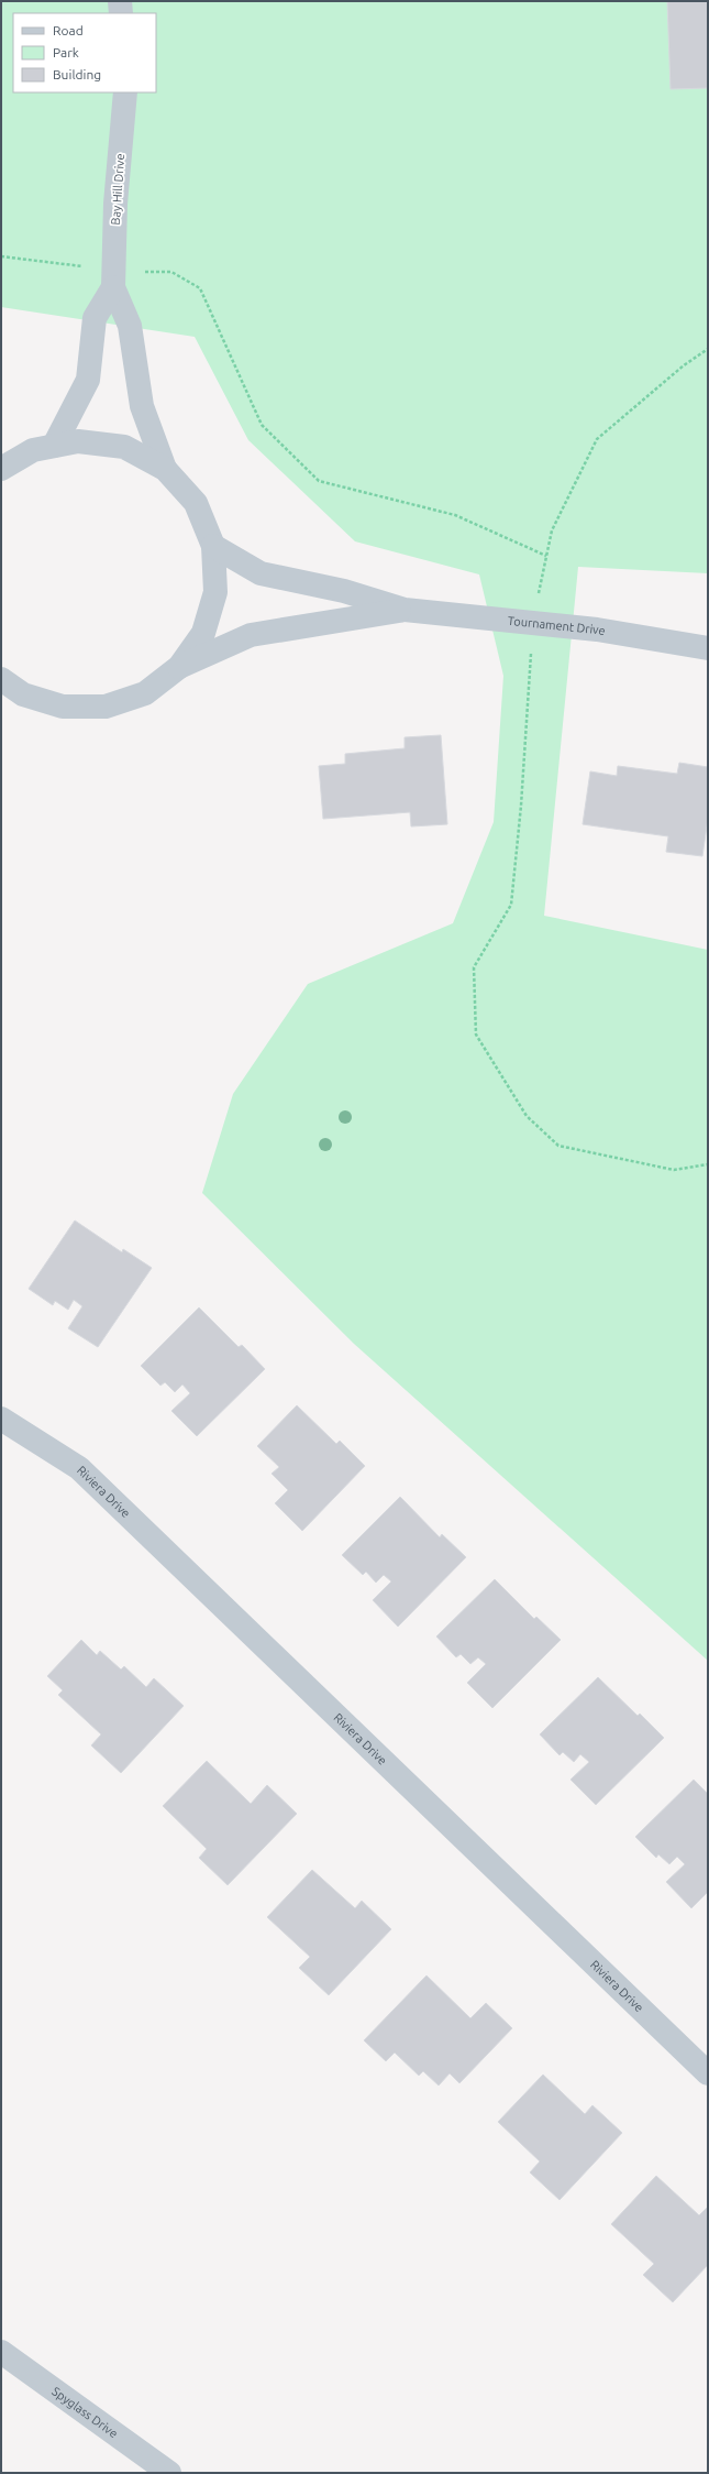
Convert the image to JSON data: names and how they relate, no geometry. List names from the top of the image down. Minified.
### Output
{"streets":{"street":["Bay Hill Drive","Tournament Drive","Riviera Drive","Spyglass Drive"]},"legend":["Road","Park","Building"]}
